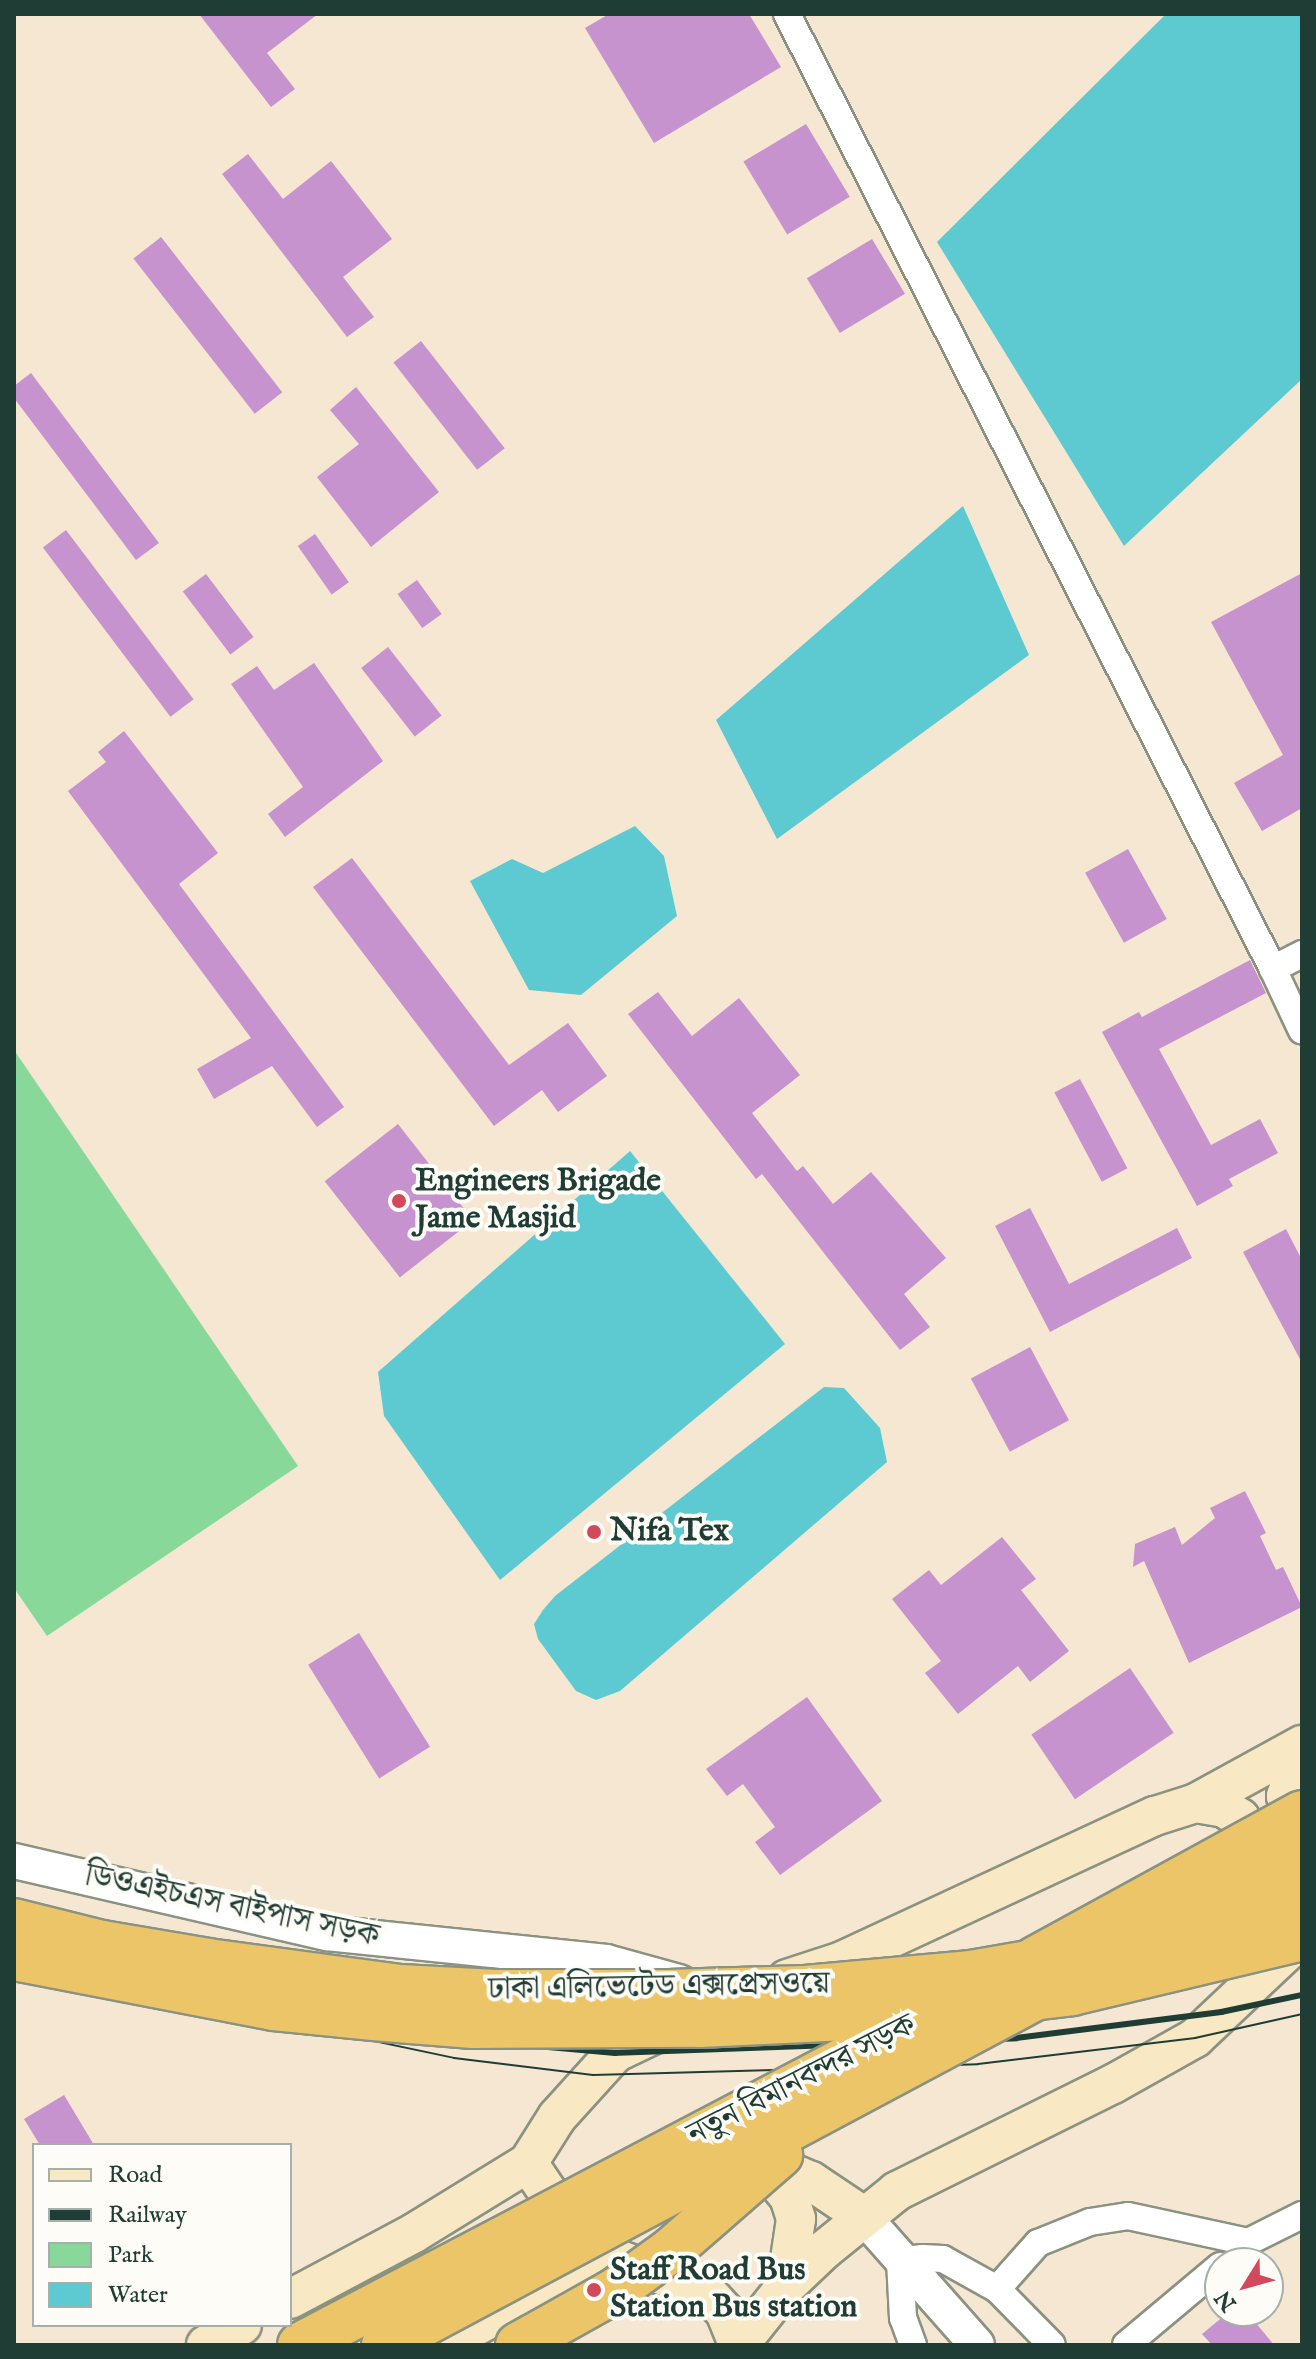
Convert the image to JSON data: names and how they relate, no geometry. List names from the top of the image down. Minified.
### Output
{"streets":{"highway":["ঢাকা এলিভেটেড এক্সপ্রেসওয়ে","নতুন বিমানবন্দর সড়ক"],"street":["ডিওএইচএস বাইপাস সড়ক"]},"places":["Engineers Brigade Jame Masjid","Nifa Tex","Staff Road Bus Station Bus station"],"legend":["Road","Railway","Park","Water"],"north":"bottom left"}
